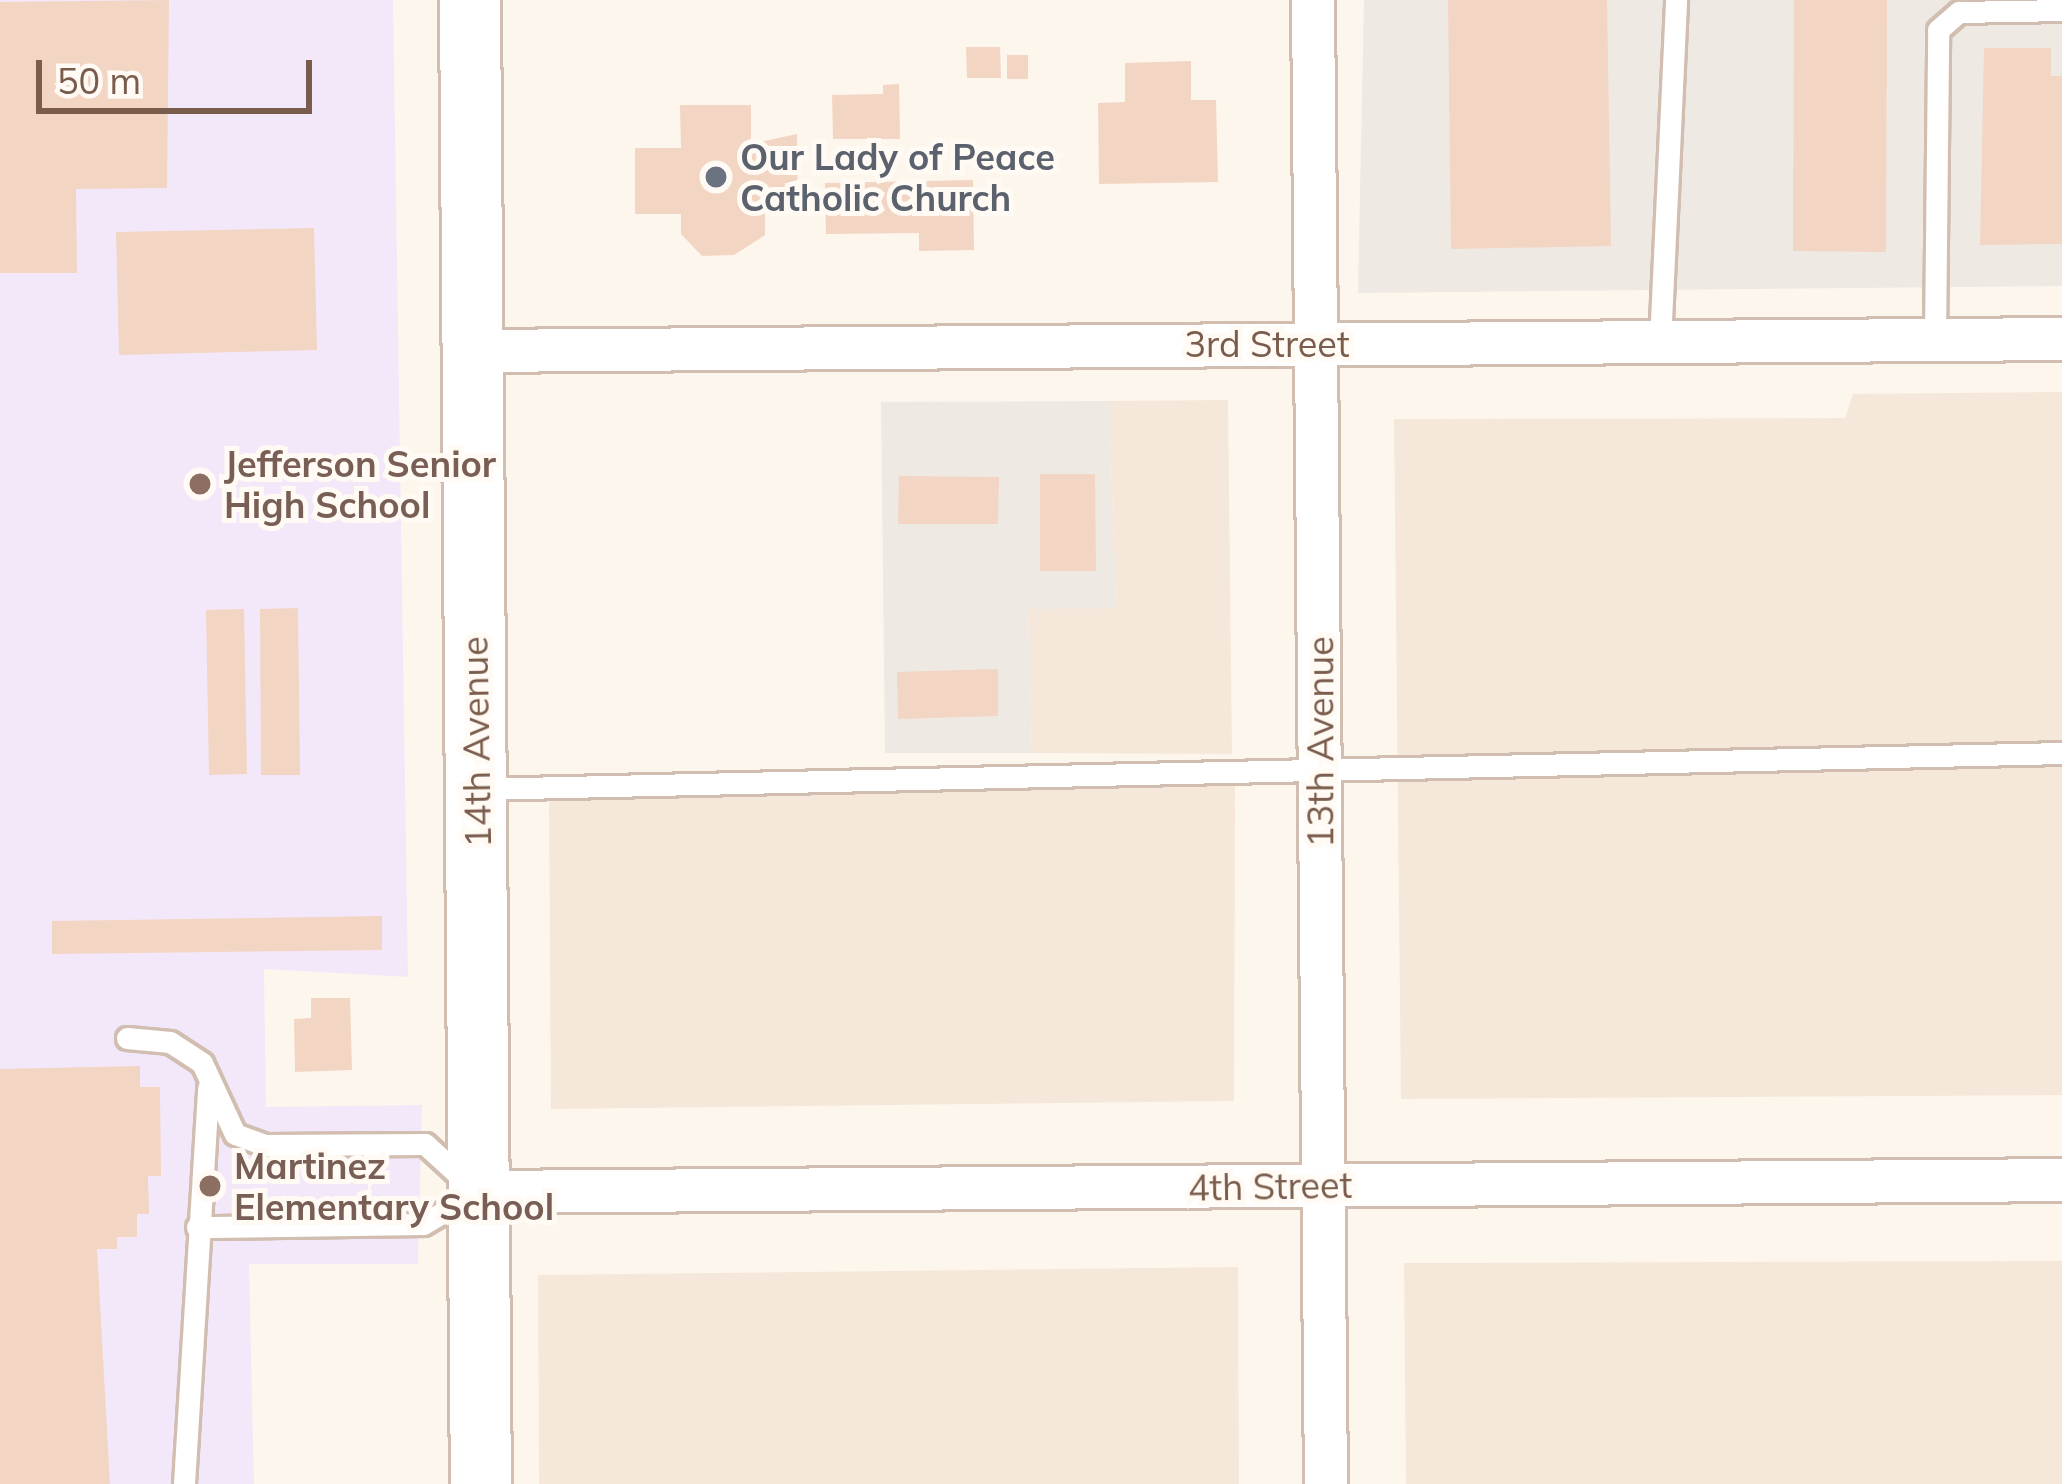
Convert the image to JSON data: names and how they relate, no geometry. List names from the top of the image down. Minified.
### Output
{"streets":{"street":["3rd Street","14th Avenue","13th Avenue","4th Street"]},"crossings":[["3rd Street","14th Avenue"],["3rd Street","13th Avenue"],["14th Avenue","4th Street"],["13th Avenue","4th Street"]],"places":["Our Lady of Peace Catholic Church","Jefferson Senior High School","Martinez Elementary School"],"scale_bar":"50 m"}
